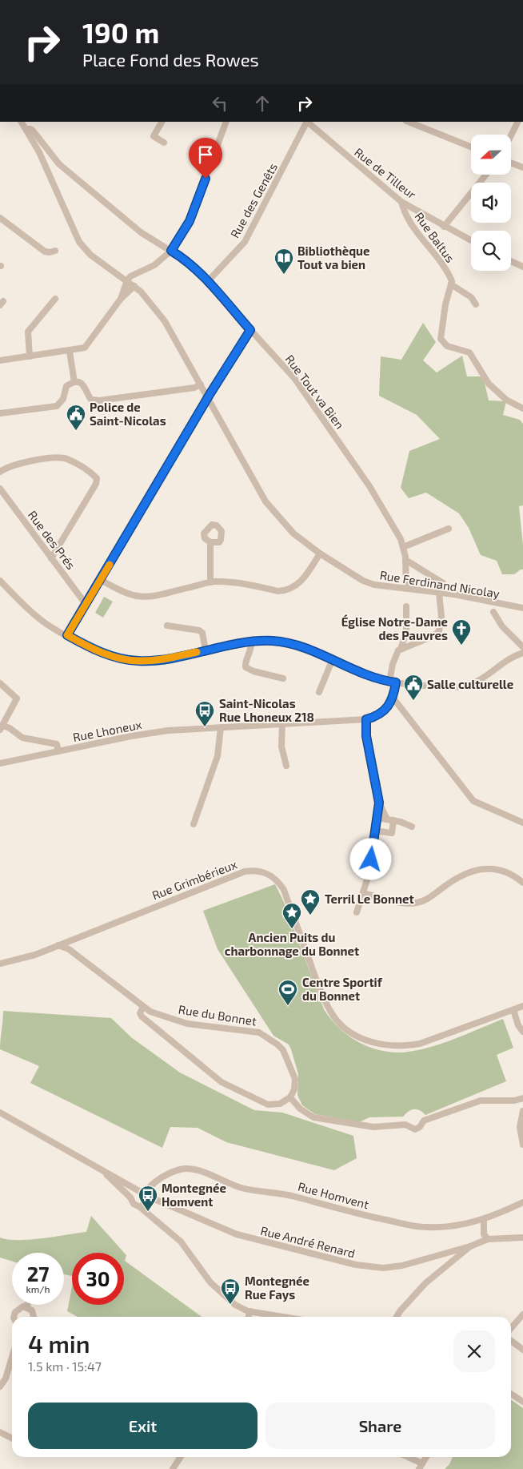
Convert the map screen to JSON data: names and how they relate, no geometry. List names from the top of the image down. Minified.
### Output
{"streets":{"street":["Rue de Tilleur","Rue des Genêts","Rue Baltus","Rue Tout va Bien","Rue des Prés","Rue Ferdinand Nicolay","Rue Lhoneux","Rue Grimbérieux","Rue du Bonnet","Rue Homvent","Rue André Renard"]},"crossings":[["Rue de Tilleur","Rue des Genêts"],["Rue de Tilleur","Rue Baltus"],["Rue des Genêts","Rue Tout va Bien"],["Rue Tout va Bien","Rue Ferdinand Nicolay"],["Rue Grimbérieux","Rue du Bonnet"],["Rue Homvent","Rue André Renard"]],"places":{"library":["Bibliothèque Tout va bien"],"public building":["Police de Saint-Nicolas","Salle culturelle"],"church":["Église Notre-Dame des Pauvres"],"bus stop":["Saint-Nicolas Rue Lhoneux 218","Montegnée Homvent","Montegnée Rue Fays"],"place":["Terril Le Bonnet","Ancien Puits du charbonnage du Bonnet"],"sports":["Centre Sportif du Bonnet"]},"north":"left","page":{"turn":["190 m","Place Fond des Rowes"],"speed":"27 km/h","limit":"30","heading":["4 min","1.5 km · 15:47"],"buttons":["Exit","Share"]}}
